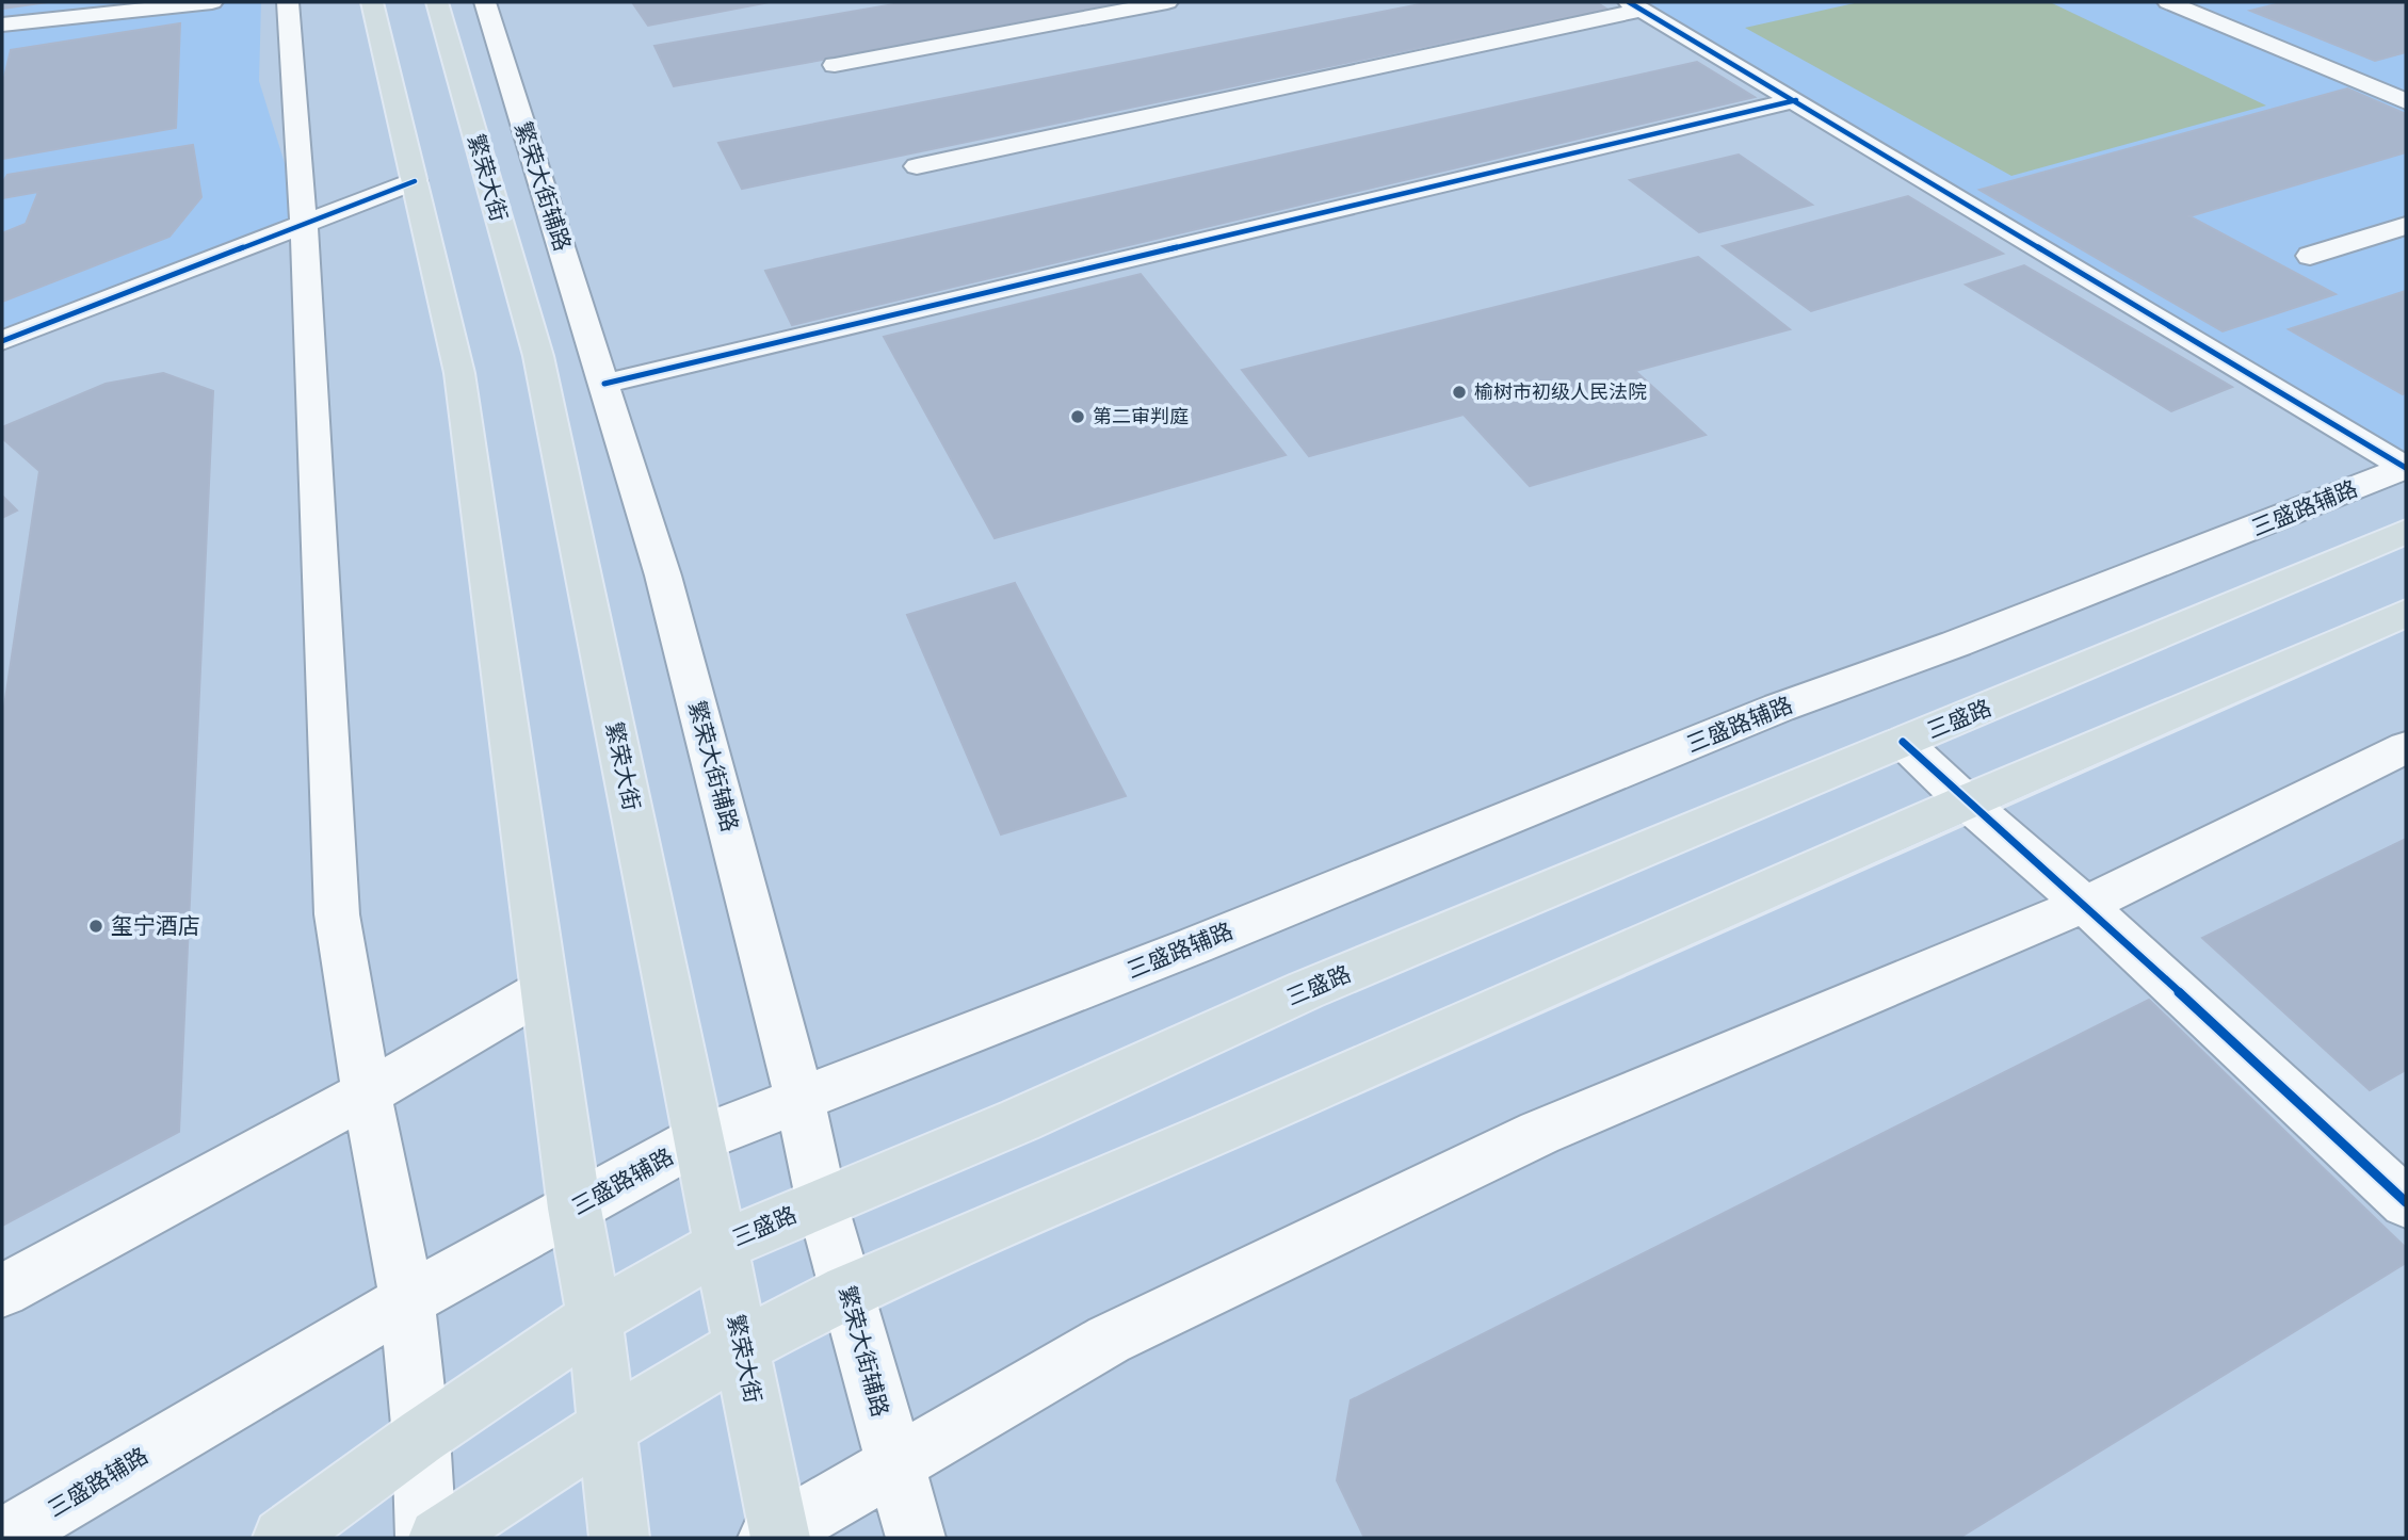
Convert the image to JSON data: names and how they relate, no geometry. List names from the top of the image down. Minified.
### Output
{"streets":{"main road":["繁荣大街","三盛路"],"street":["繁荣大街辅路","三盛路辅路"]},"crossings":[["繁荣大街","三盛路辅路"],["繁荣大街","三盛路"],["繁荣大街辅路","三盛路辅路"],["繁荣大街辅路","三盛路"]],"places":["榆树市初级人民法院","第二审判庭","玺宁酒店"]}
